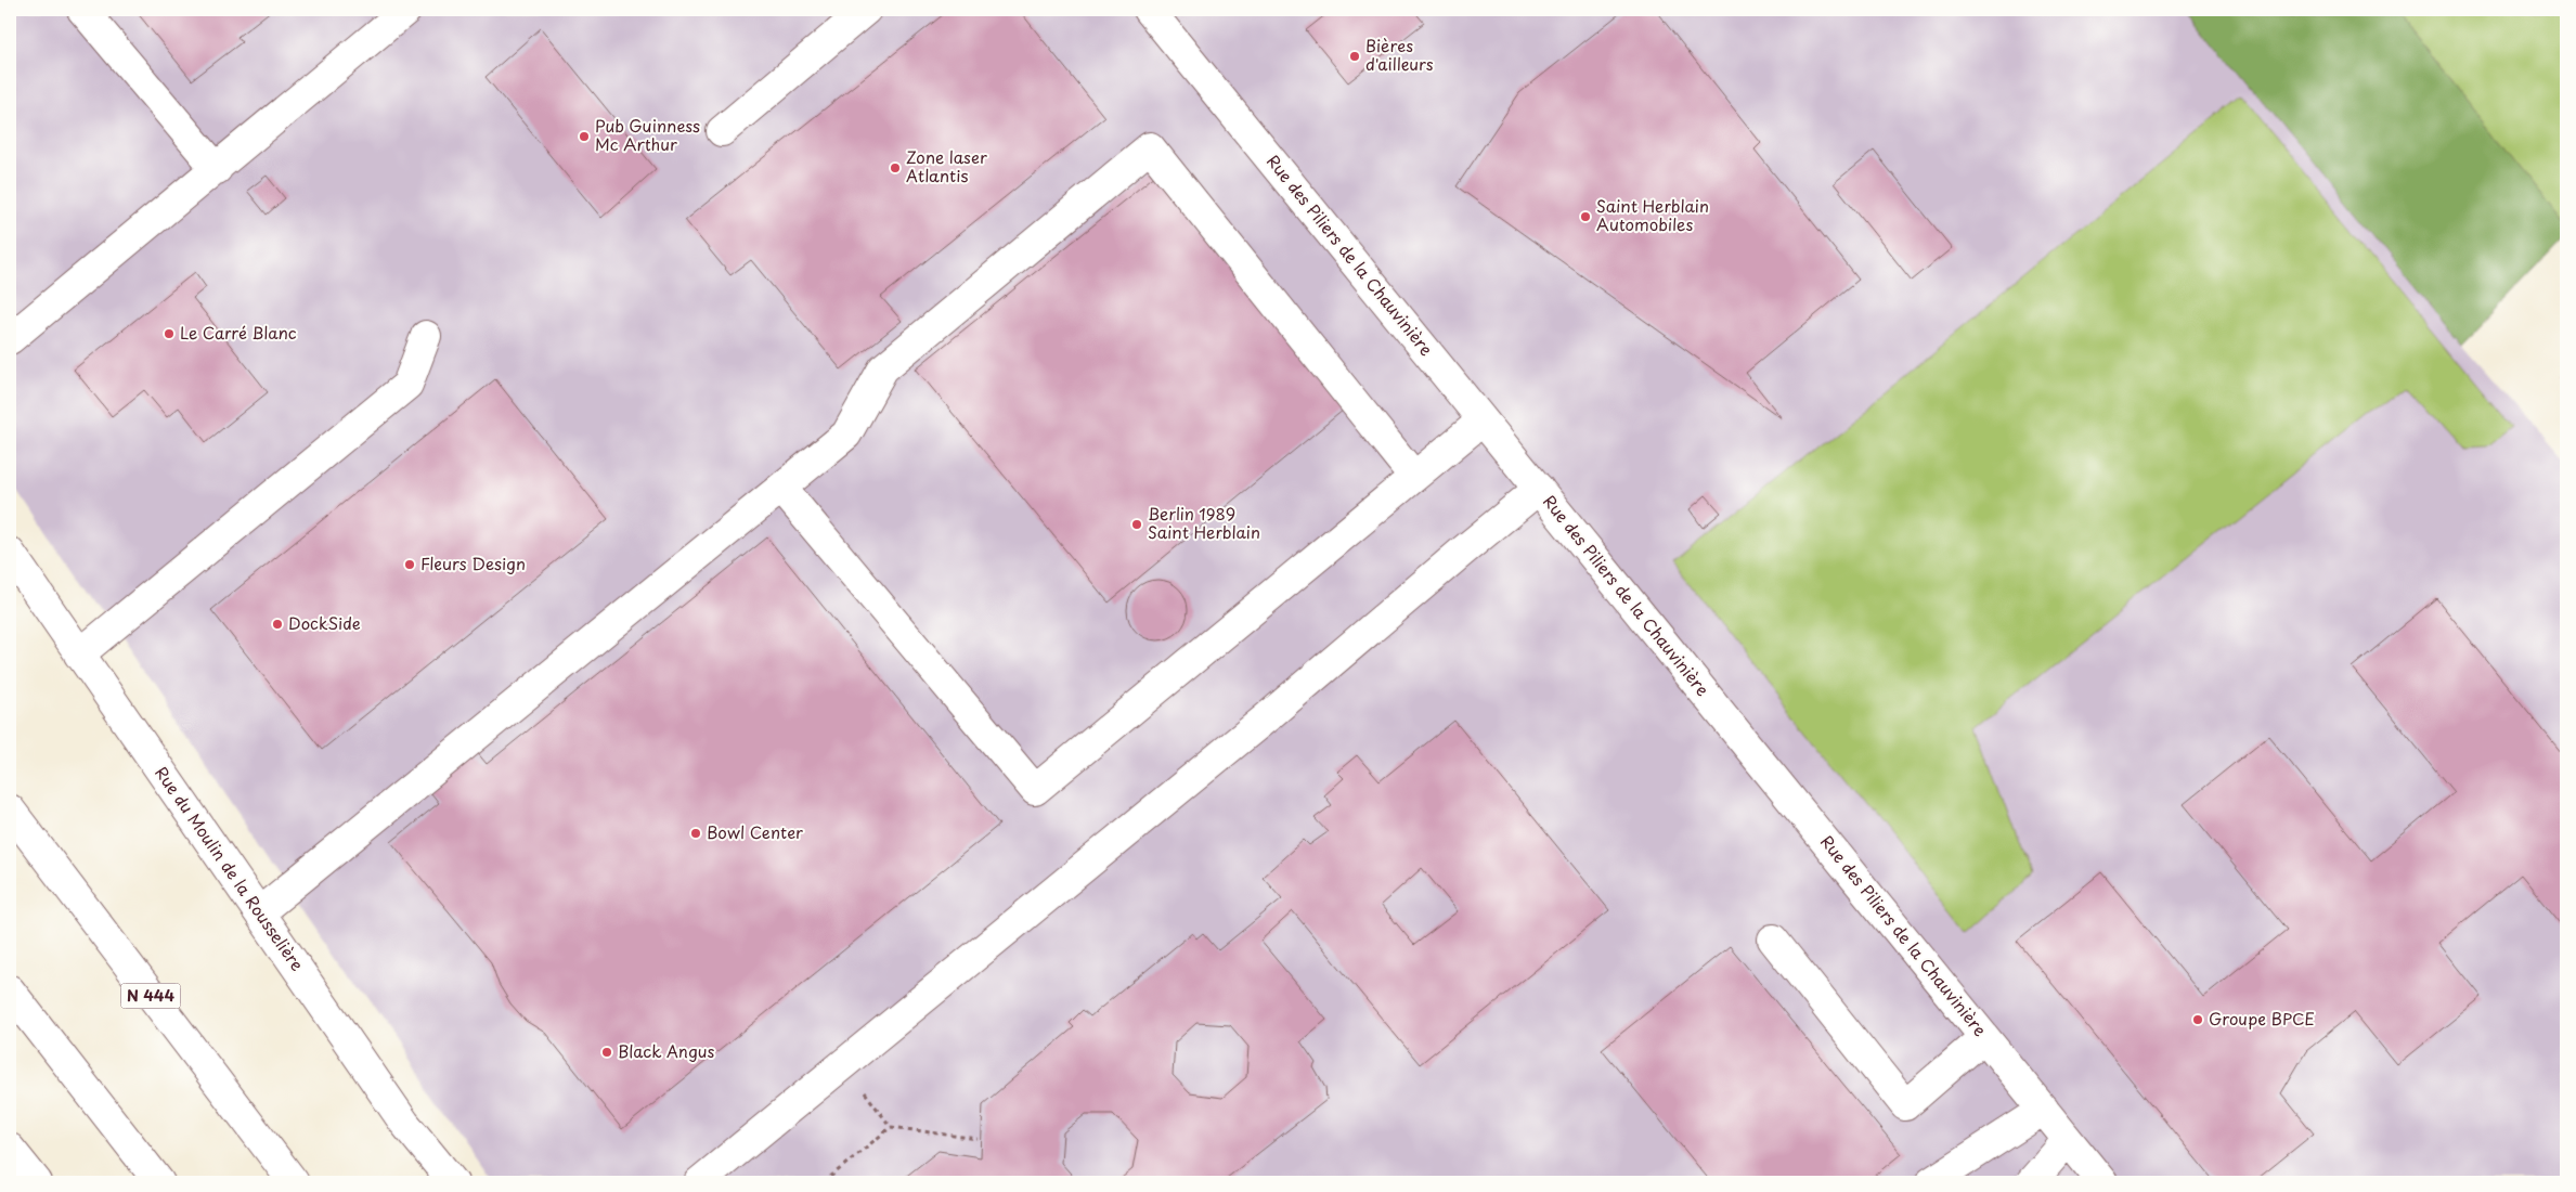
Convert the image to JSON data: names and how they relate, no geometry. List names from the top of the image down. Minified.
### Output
{"streets":{"main road":["Rue des Piliers de la Chauvinière","Rue du Moulin de la Rousselière","N 444"]},"places":["Bières d'ailleurs","Pub Guinness Mc Arthur","Zone laser Atlantis","Saint Herblain Automobiles","Le Carré Blanc","Berlin 1989 Saint Herblain","Fleurs Design","DockSide","Bowl Center","Groupe BPCE","Black Angus"]}
